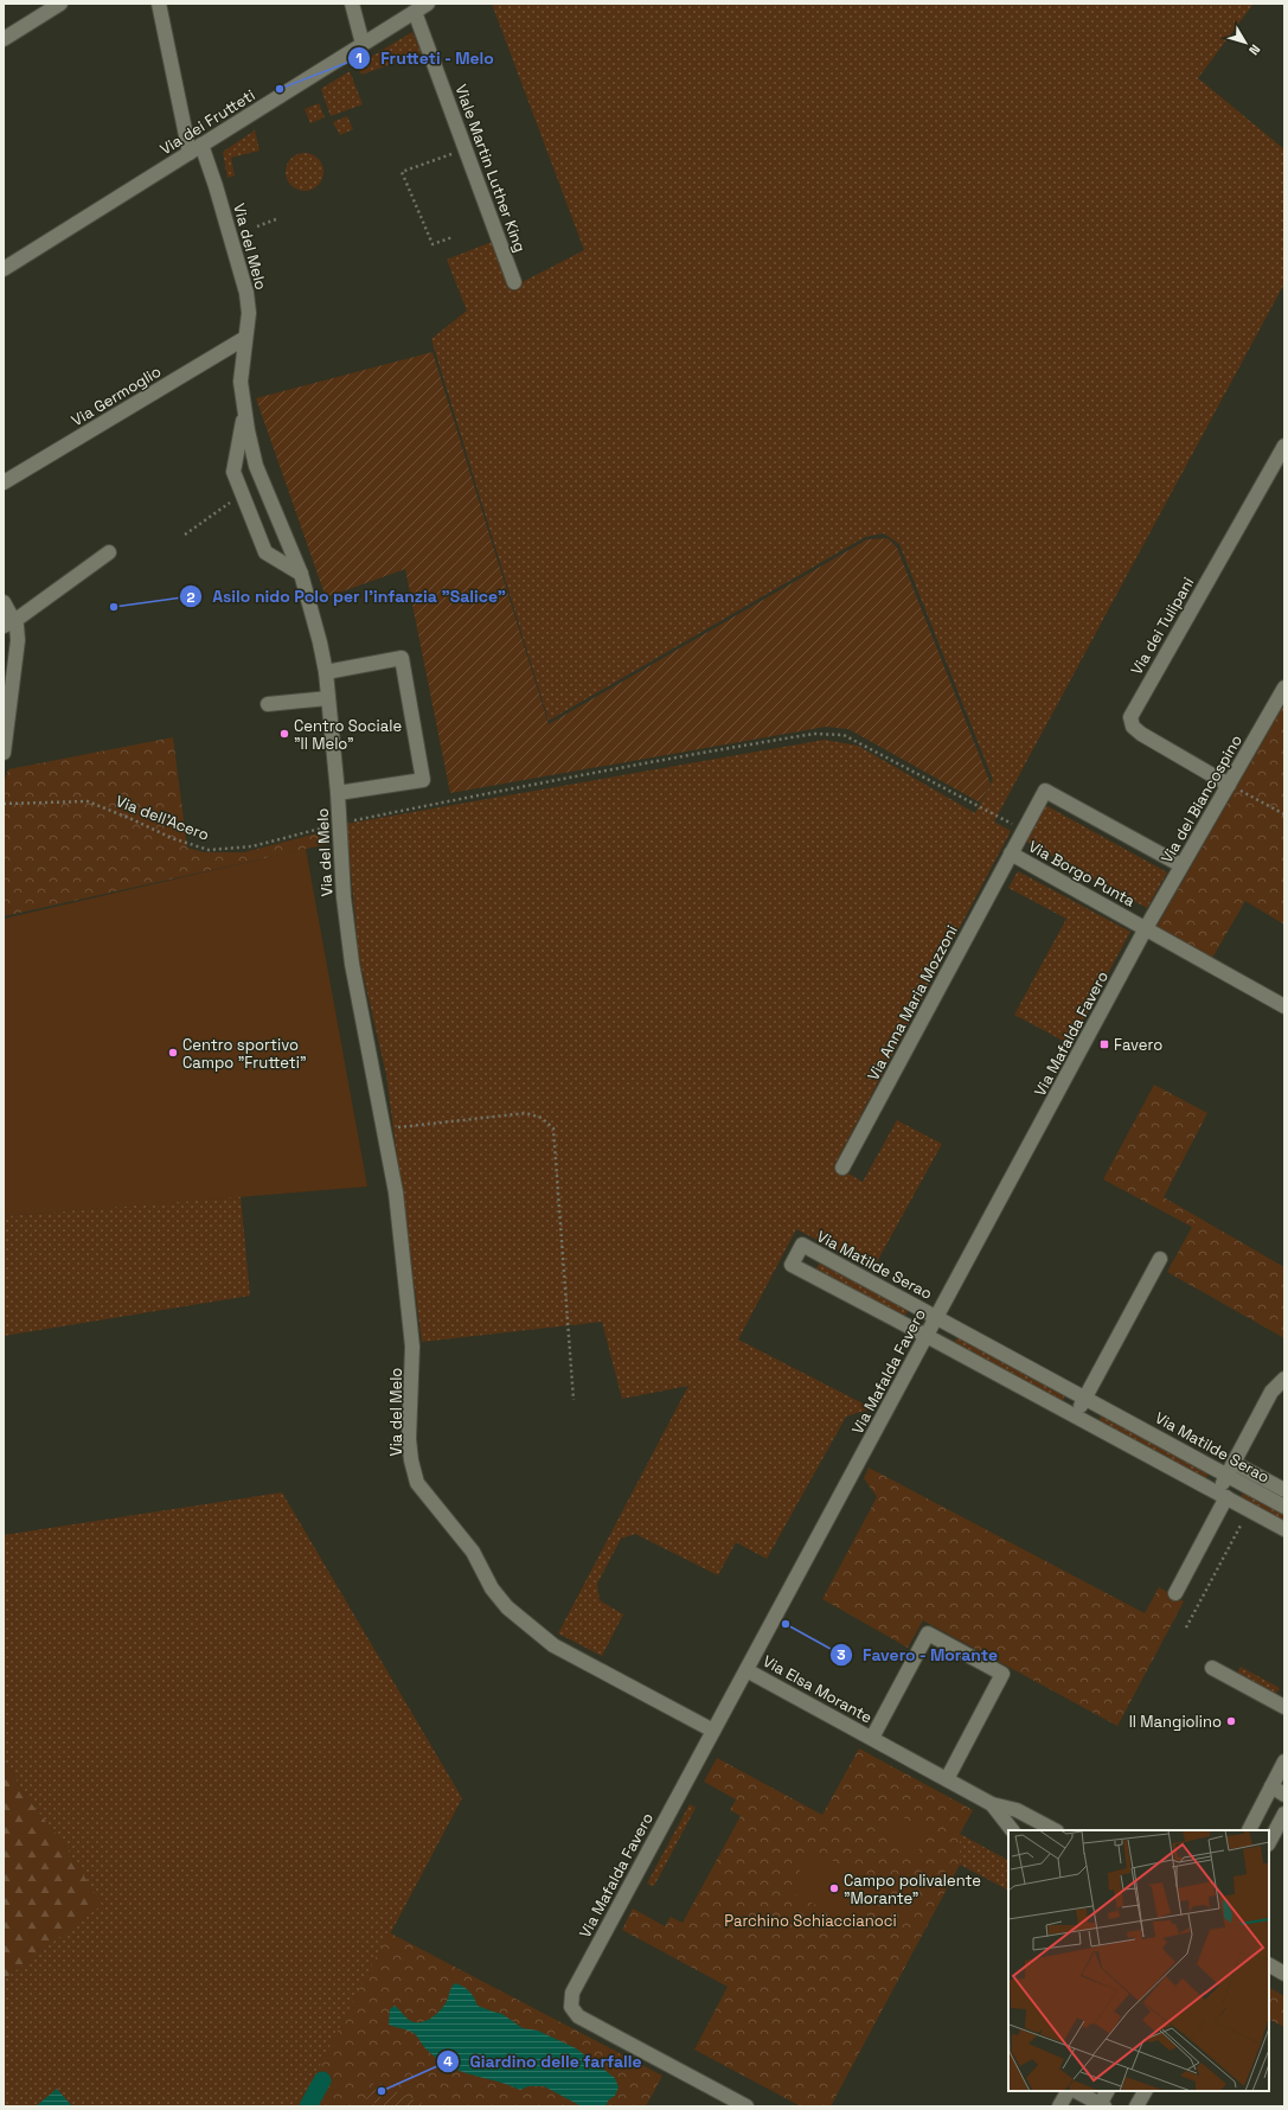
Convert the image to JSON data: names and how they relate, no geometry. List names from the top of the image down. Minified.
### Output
{"streets":{"street":["Via dei Frutteti","Viale Martin Luther King","Via del Melo","Via Germoglio","Via dei Tulipani","Via del Biancospino","Via Borgo Punta","Via Anna Maria Mozzoni","Via Mafalda Favero","Via Matilde Serao","Via Elsa Morante"],"path":["Via dell'Acero"]},"crossings":[["Via dei Frutteti","Viale Martin Luther King"],["Via dei Frutteti","Via del Melo"],["Via del Melo","Via Germoglio"],["Via del Melo","Via dell'Acero"],["Via del Melo","Via Mafalda Favero"],["Via dei Tulipani","Via del Biancospino"],["Via del Biancospino","Via Borgo Punta"],["Via del Biancospino","Via Mafalda Favero"],["Via Borgo Punta","Via Anna Maria Mozzoni"],["Via Borgo Punta","Via Mafalda Favero"],["Via Mafalda Favero","Via Matilde Serao"],["Via Mafalda Favero","Via Elsa Morante"]],"parks":["Parchino Schiaccianoci"],"places":{"other":["Frutteti - Melo","Asilo nido Polo per l'infanzia \"Salice\"","Centro Sociale \"Il Melo\"","Centro sportivo Campo \"Frutteti\"","Favero - Morante","Il Mangiolino","Campo polivalente \"Morante\"","Giardino delle farfalle"],"transit":["Favero"]},"north":"bottom right"}
